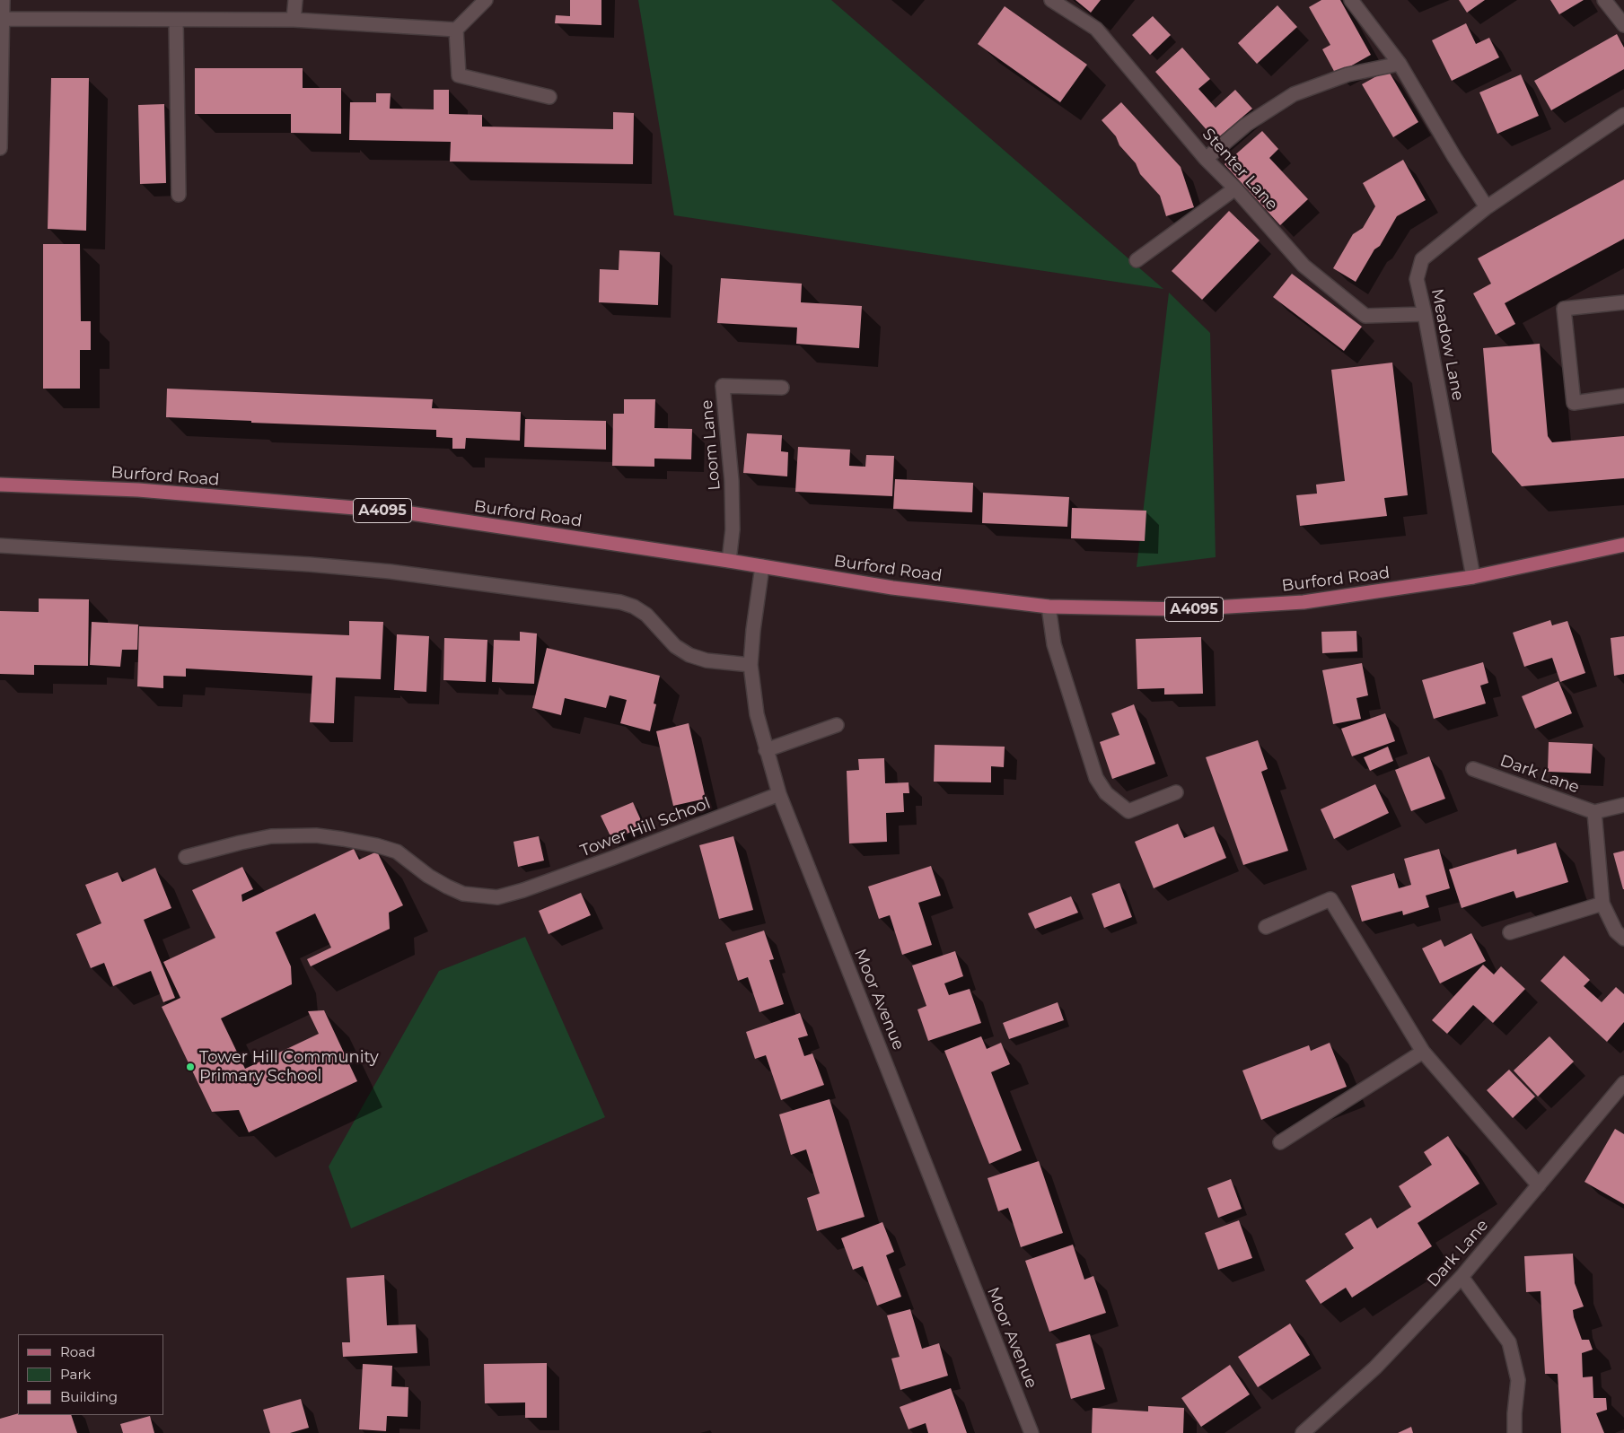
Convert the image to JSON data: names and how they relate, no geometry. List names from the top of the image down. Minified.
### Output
{"streets":{"main road":["Burford Road","A4095"],"street":["Stenter Lane","Meadow Lane","Loom Lane","Dark Lane","Tower Hill School","Moor Avenue"]},"crossings":[["Stenter Lane","Meadow Lane"],["Meadow Lane","Burford Road"],["Loom Lane","Burford Road"],["Burford Road","Moor Avenue"],["Tower Hill School","Moor Avenue"]],"places":["Tower Hill Community Primary School"],"legend":["Road","Park","Building"]}
